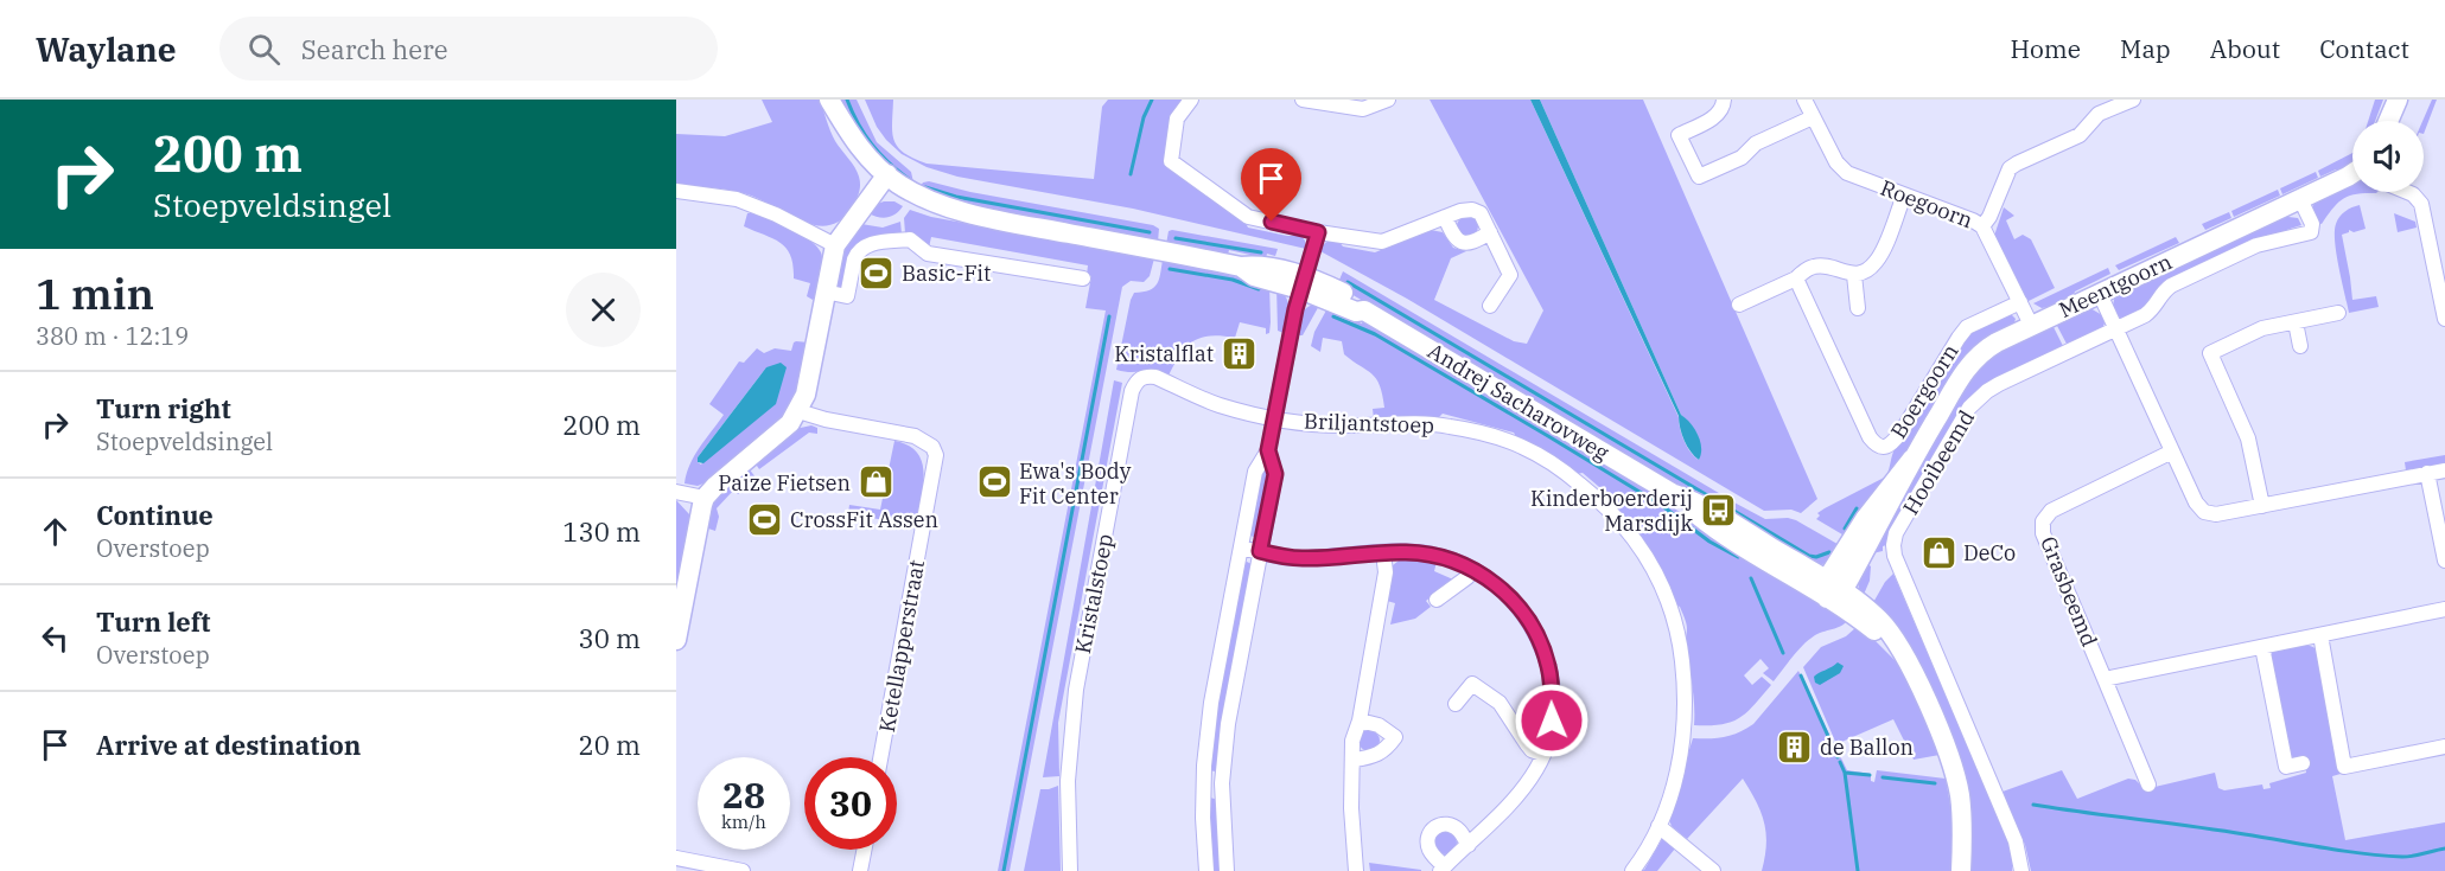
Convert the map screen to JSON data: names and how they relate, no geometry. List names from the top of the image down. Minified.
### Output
{"streets":{"street":["Roegoorn","Meentgoorn","Boergoorn","Andrej Sacharovweg","Briljantstoep","Hooibeemd","Grasbeemd","Kristalstoep","Ketellapperstraat"]},"crossings":[["Roegoorn","Meentgoorn"],["Roegoorn","Boergoorn"],["Meentgoorn","Andrej Sacharovweg"],["Meentgoorn","Hooibeemd"],["Briljantstoep","Kristalstoep"]],"places":{"sports":["Basic-Fit","Ewa's Body Fit Center","CrossFit Assen"],"building":["Kristalflat","de Ballon"],"shop":["Paize Fietsen","DeCo"],"bus stop":["Kinderboerderij Marsdijk"]},"page":{"header":"Waylane","search":"Search here","nav":["Home","Map","About","Contact"],"turn":["200 m","Stoepveldsingel"],"heading":["1 min","380 m · 12:19"],"list":[{"name":"Turn right","note":"Stoepveldsingel","value":"200 m"},{"name":"Continue","note":"Overstoep","value":"130 m"},{"name":"Turn left","note":"Overstoep","value":"30 m"},{"name":"Arrive at destination","value":"20 m"}],"speed":"28 km/h","limit":"30"}}
